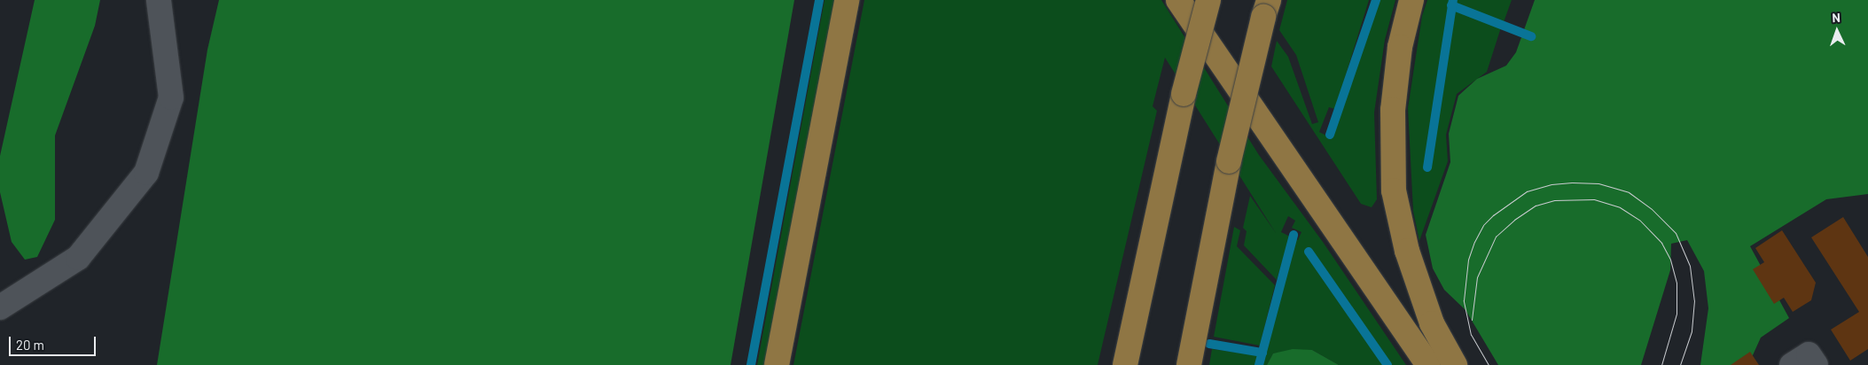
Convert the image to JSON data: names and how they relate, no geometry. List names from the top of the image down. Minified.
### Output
{"scale_bar":"20 m","north":"top"}
